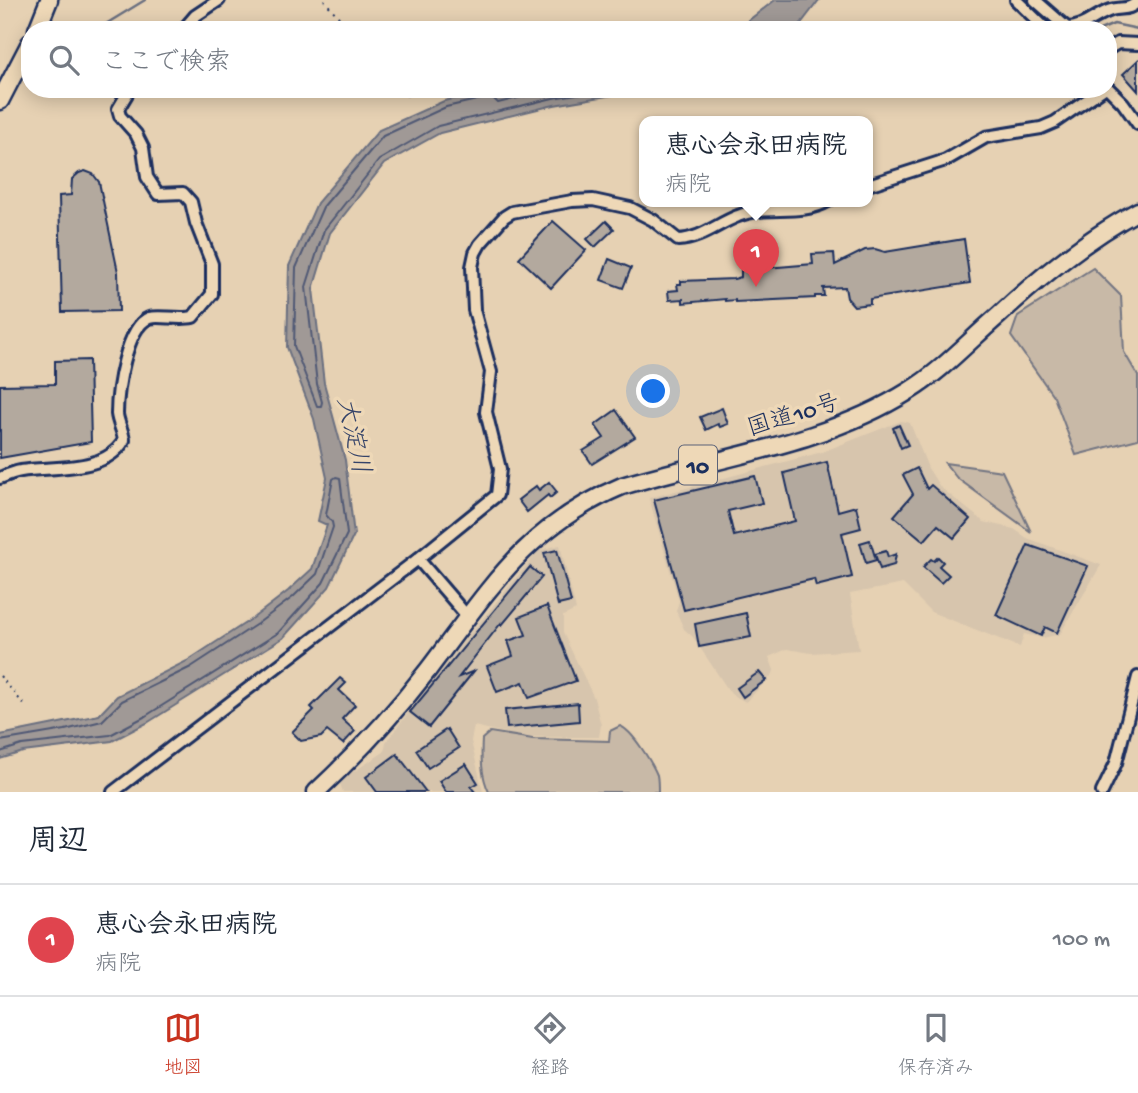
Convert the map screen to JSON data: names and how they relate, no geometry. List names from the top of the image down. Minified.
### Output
{"streets":{"highway":["国道10号","10"]},"water":["大淀川"],"page":{"search":"ここで検索","popup":["恵心会永田病院","病院"],"pins":"1","heading":"周辺","list":[{"mark":"1","name":"恵心会永田病院","note":"病院","value":"100 m"}],"nav":["地図","経路","保存済み"]}}
